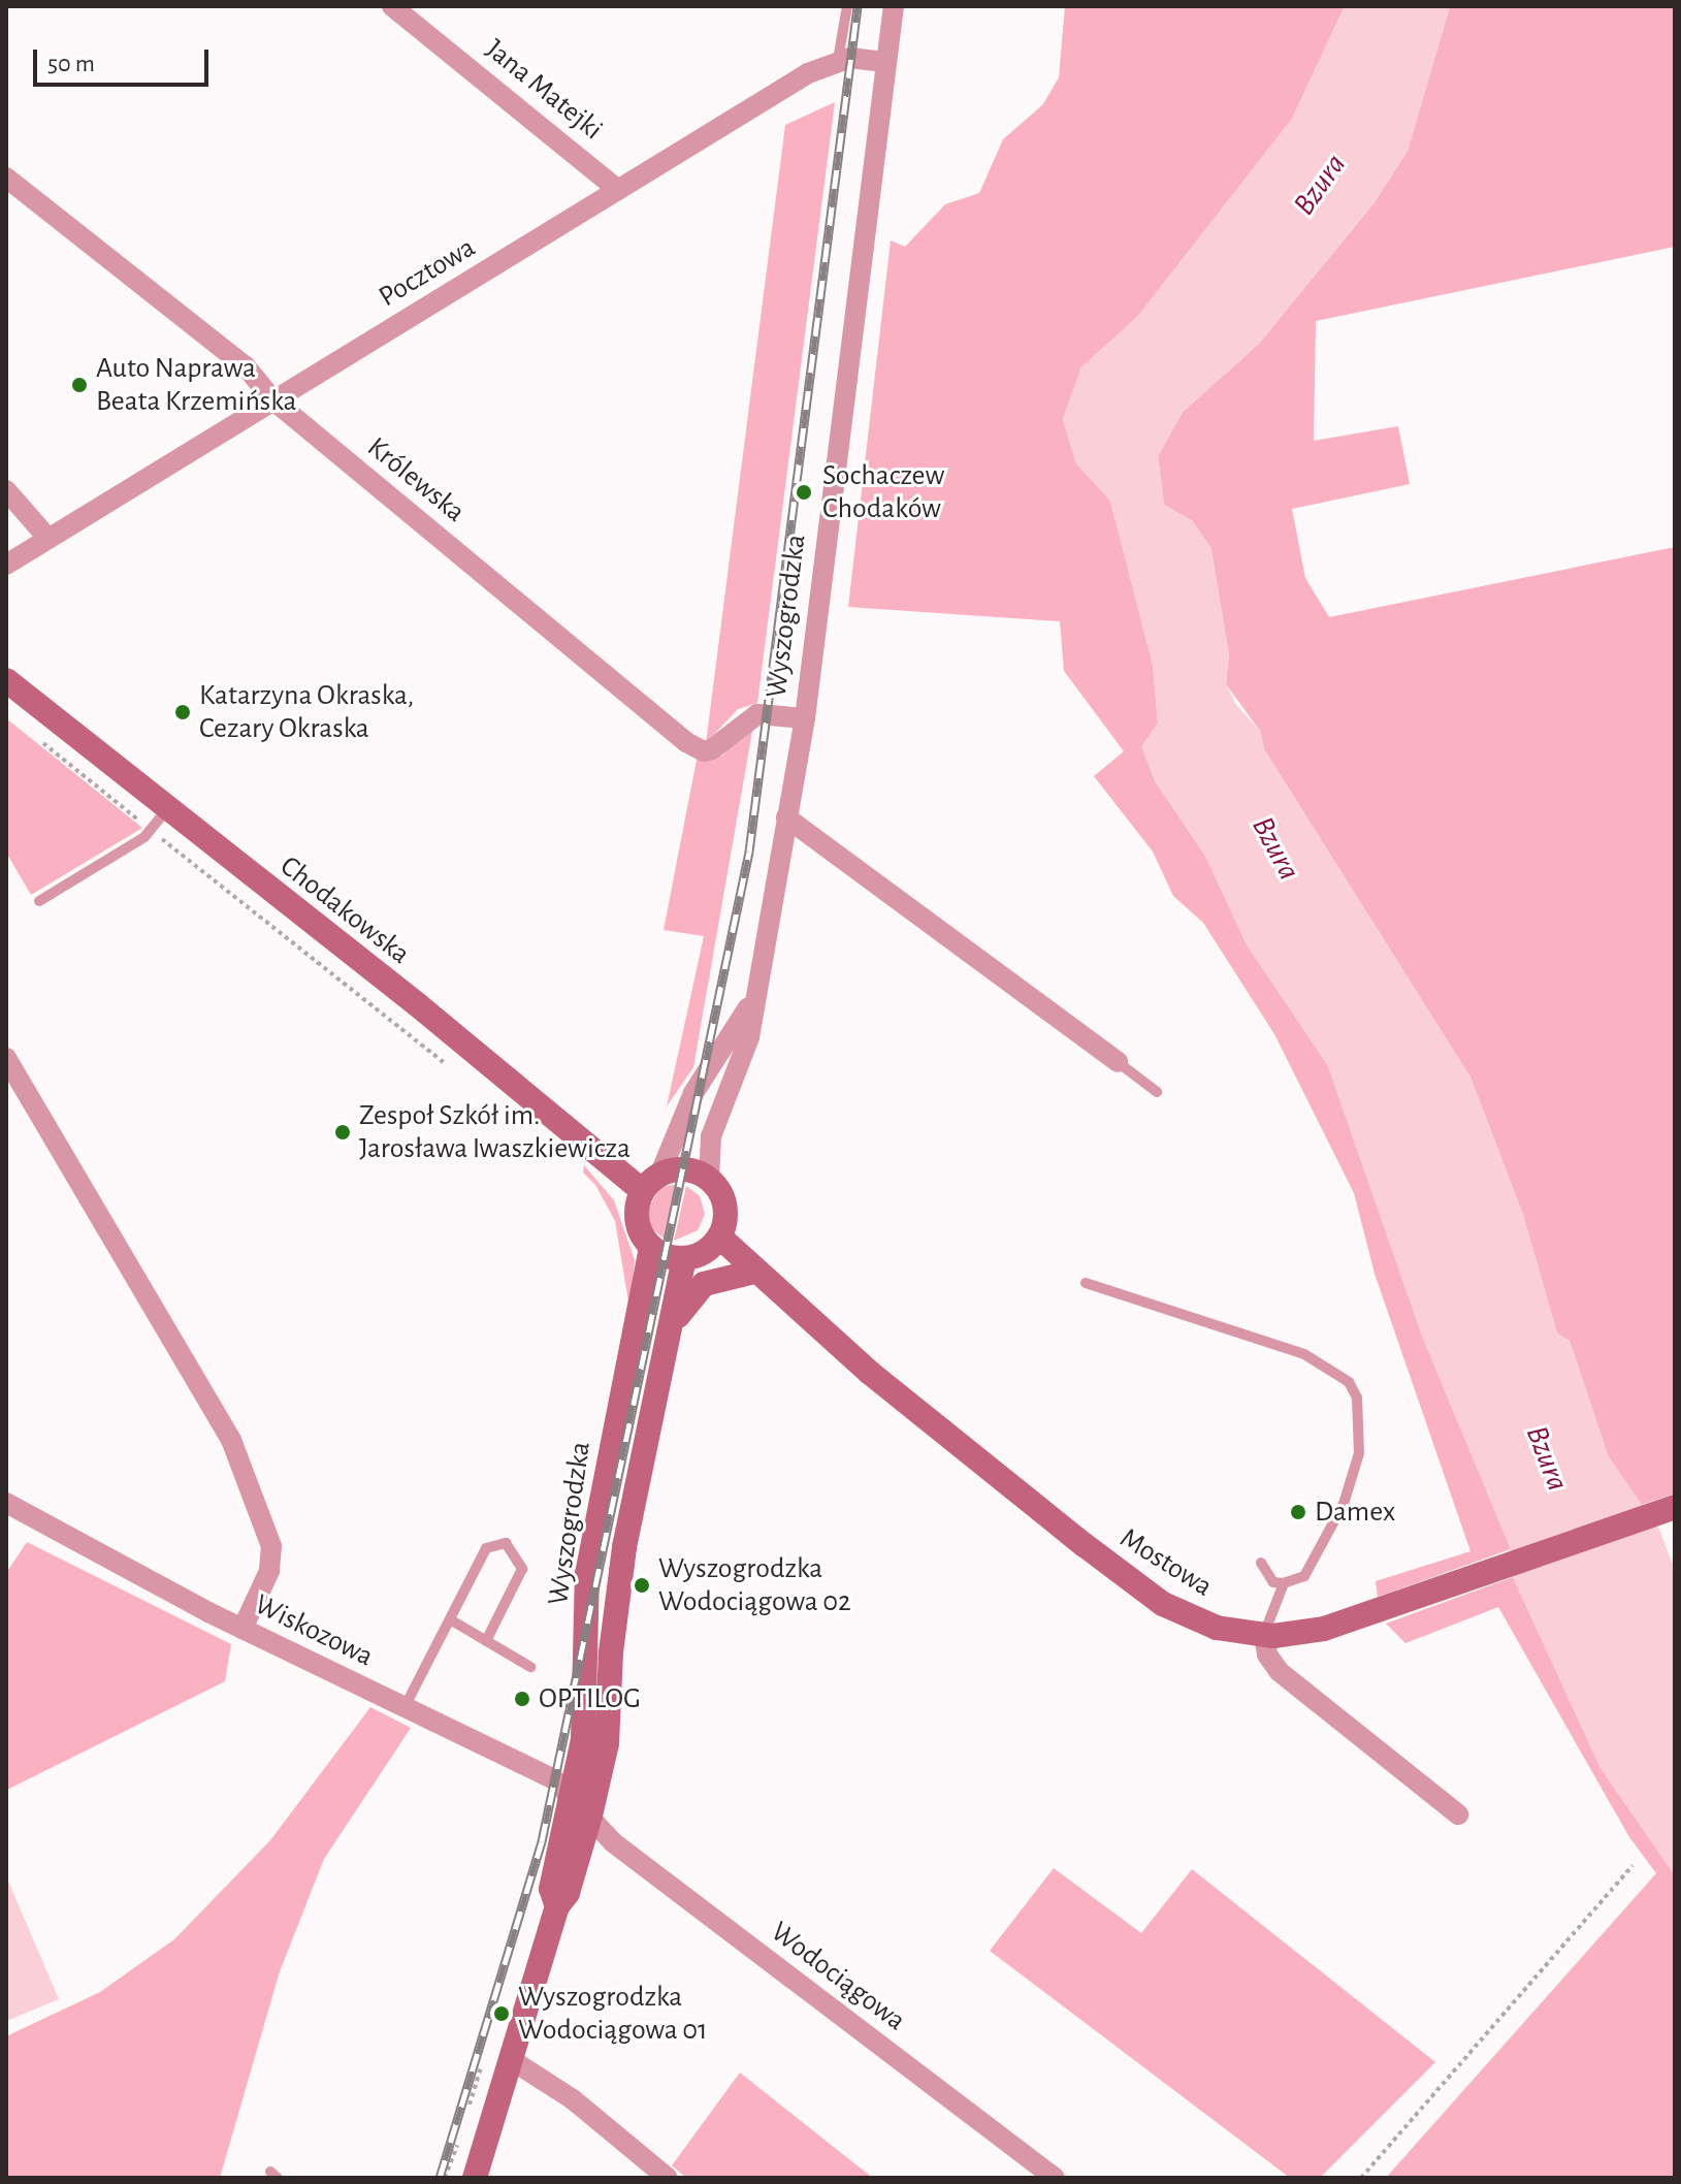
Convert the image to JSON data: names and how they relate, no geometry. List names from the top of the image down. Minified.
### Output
{"streets":{"main road":["Wyszogrodzka","Chodakowska","Mostowa"],"street":["Jana Matejki","Pocztowa","Królewska","Wiskozowa","Wodociągowa"]},"crossings":[["Jana Matejki","Pocztowa"],["Pocztowa","Królewska"],["Królewska","Wyszogrodzka"],["Wyszogrodzka","Chodakowska"],["Wyszogrodzka","Mostowa"],["Wyszogrodzka","Wiskozowa"],["Wyszogrodzka","Wodociągowa"],["Chodakowska","Mostowa"],["Wiskozowa","Wodociągowa"]],"water":["Bzura"],"places":["Auto Naprawa Beata Krzemińska","Sochaczew Chodaków","Katarzyna Okraska, Cezary Okraska","Zespoł Szkół im. Jarosława Iwaszkiewicza","Damex","Wyszogrodzka Wodociągowa 02","OPTILOG","Wyszogrodzka Wodociągowa 01"],"scale_bar":"50 m"}
